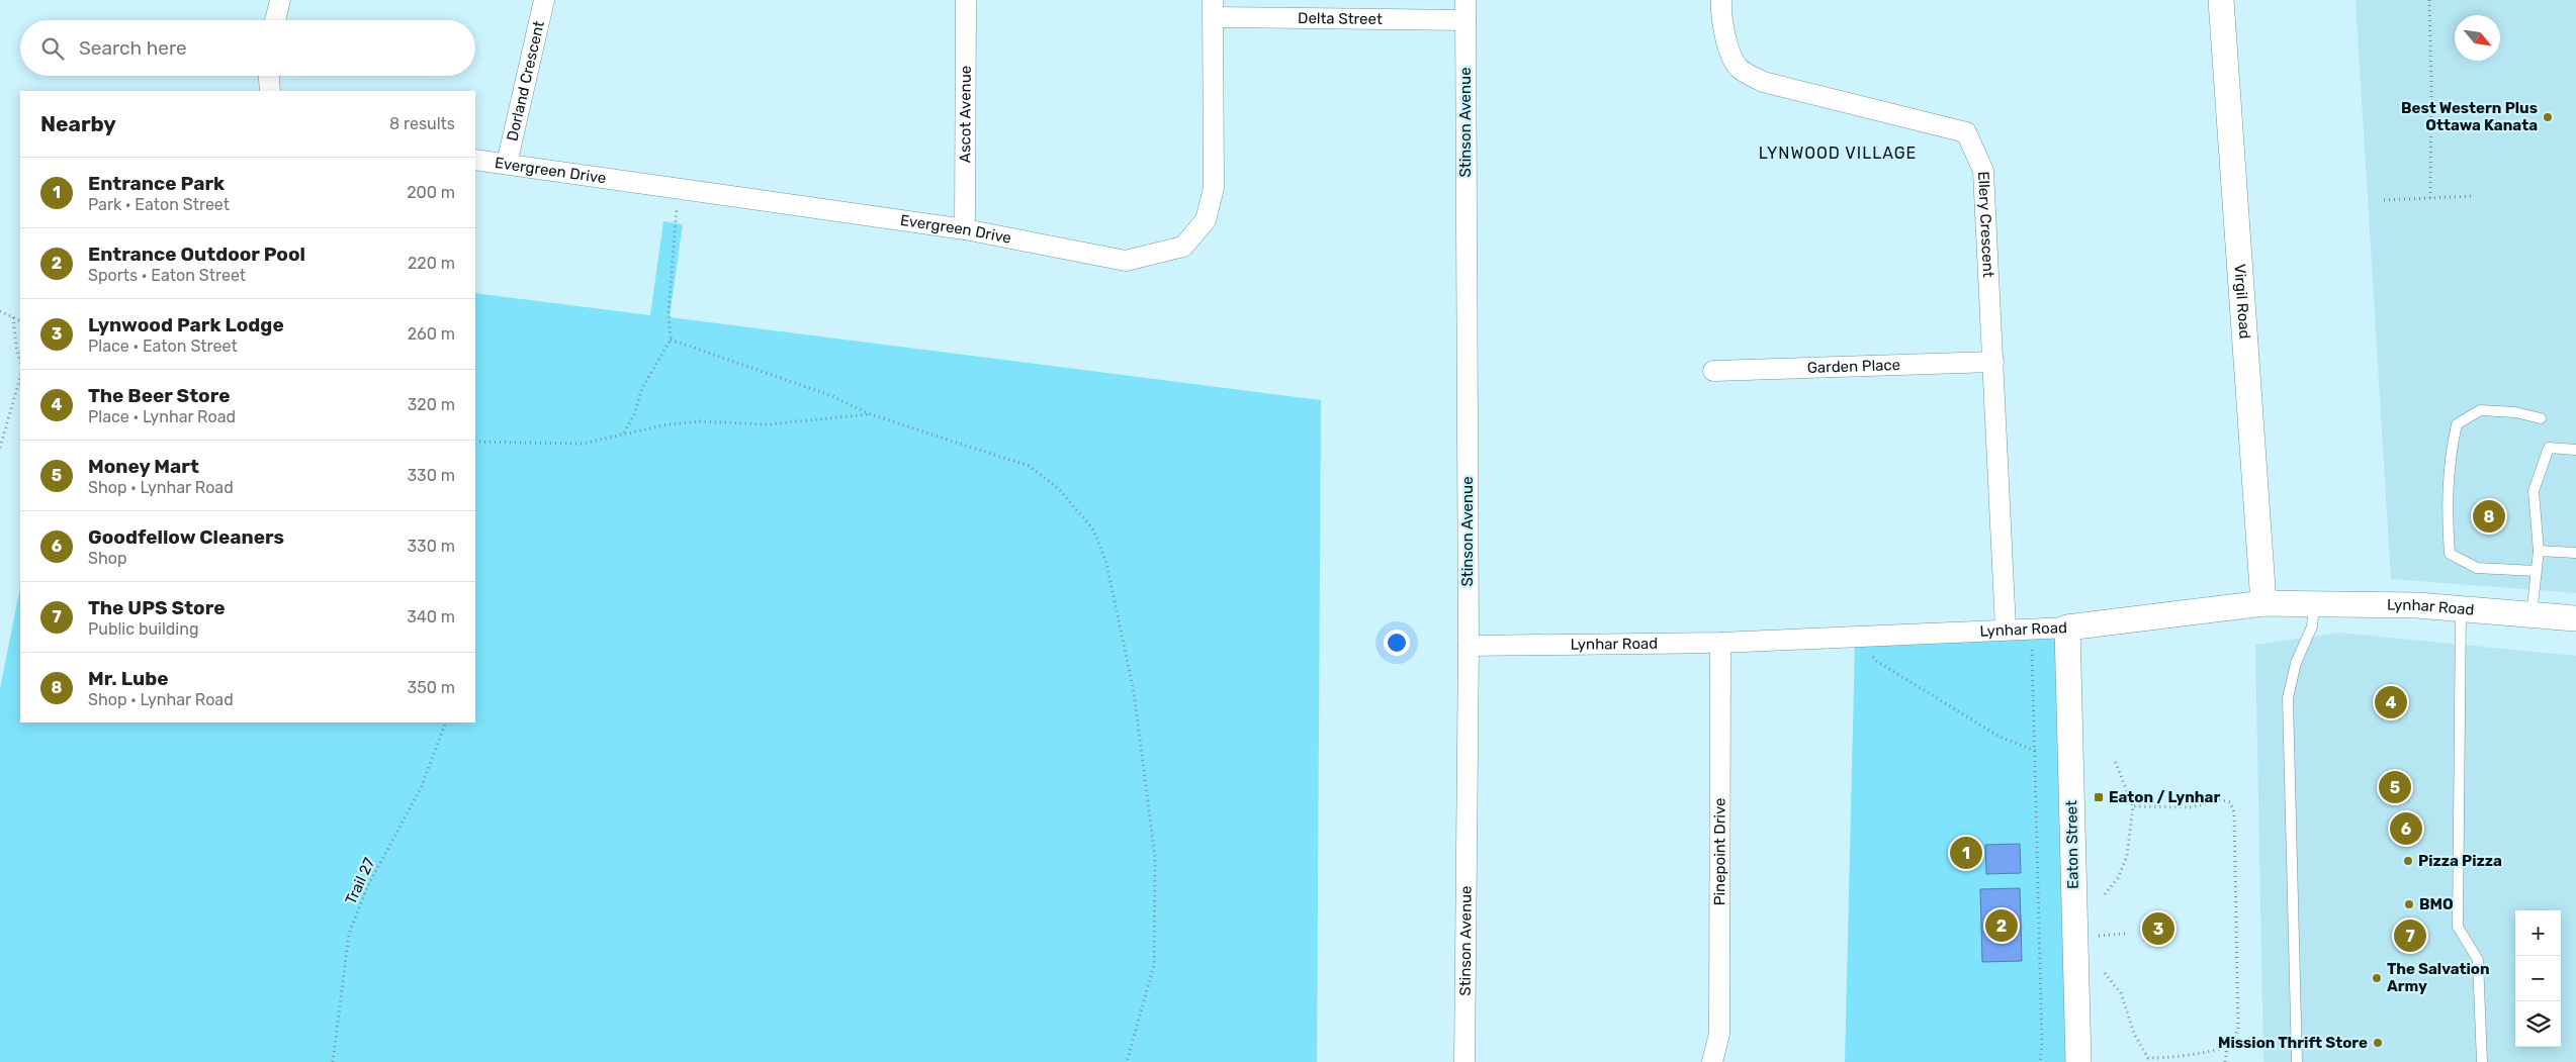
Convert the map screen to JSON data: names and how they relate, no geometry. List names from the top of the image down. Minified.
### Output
{"streets":{"street":["Delta Street","Dorland Crescent","Ascot Avenue","Stinson Avenue","Evergreen Drive","Ellery Crescent","Virgil Road","Garden Place","Lynhar Road","Eaton Street","Pinepoint Drive"],"path":["Trail 27"]},"crossings":[["Delta Street","Stinson Avenue"],["Delta Street","Evergreen Drive"],["Dorland Crescent","Evergreen Drive"],["Ascot Avenue","Evergreen Drive"],["Stinson Avenue","Lynhar Road"],["Ellery Crescent","Garden Place"],["Ellery Crescent","Lynhar Road"],["Virgil Road","Lynhar Road"],["Lynhar Road","Eaton Street"],["Lynhar Road","Pinepoint Drive"]],"districts":["LYNWOOD VILLAGE"],"places":{"other":["Best Western Plus Ottawa Kanata","Pizza Pizza","BMO","The Salvation Army","Mission Thrift Store"],"transit":["Eaton / Lynhar"]},"north":"bottom right","page":{"search":"Search here","heading":["Nearby","8 results"],"list":[{"mark":"1","name":"Entrance Park","note":"Park · Eaton Street","value":"200 m"},{"mark":"2","name":"Entrance Outdoor Pool","note":"Sports · Eaton Street","value":"220 m"},{"mark":"3","name":"Lynwood Park Lodge","note":"Place · Eaton Street","value":"260 m"},{"mark":"4","name":"The Beer Store","note":"Place · Lynhar Road","value":"320 m"},{"mark":"5","name":"Money Mart","note":"Shop · Lynhar Road","value":"330 m"},{"mark":"6","name":"Goodfellow Cleaners","note":"Shop","value":"330 m"},{"mark":"7","name":"The UPS Store","note":"Public building","value":"340 m"},{"mark":"8","name":"Mr. Lube","note":"Shop · Lynhar Road","value":"350 m"}],"pins":["8","4","5","6","1","2","3","7"],"map_buttons":["+","−"]}}
